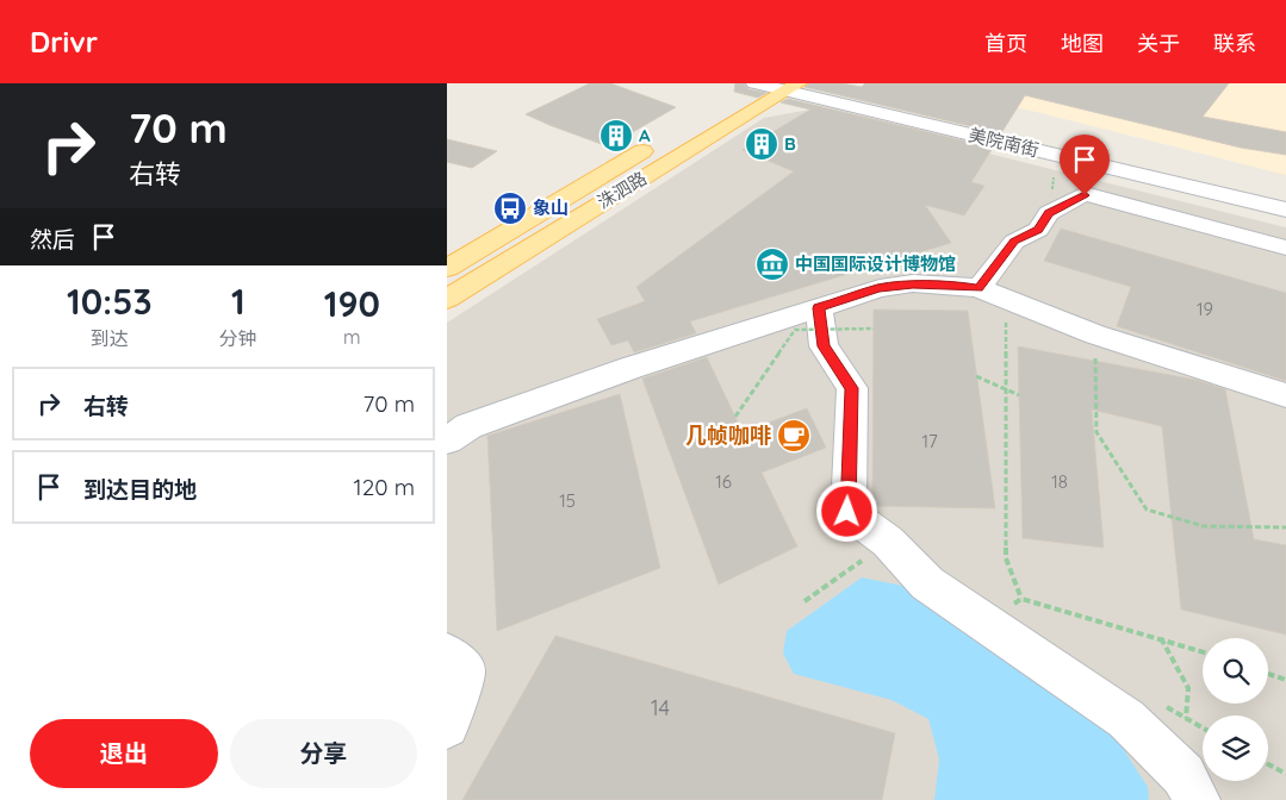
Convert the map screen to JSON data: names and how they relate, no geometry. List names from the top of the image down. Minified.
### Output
{"streets":{"main road":["洙泗路"],"street":["美院南街"]},"crossings":[["美院南街","洙泗路"]],"places":{"building":["A","B"],"bus stop":["象山"],"museum":["中国国际设计博物馆"],"cafe":["几帧咖啡"]},"house_numbers":["19","17","16","18","15","14"],"page":{"header":"Drivr","nav":["首页","地图","关于","联系"],"turn":["70 m","右转"],"then":"然后","eta":["10:53","到达","1","分钟","190","m"],"list":[{"name":"右转","value":"70 m"},{"name":"到达目的地","value":"120 m"}],"buttons":["退出","分享"]}}
